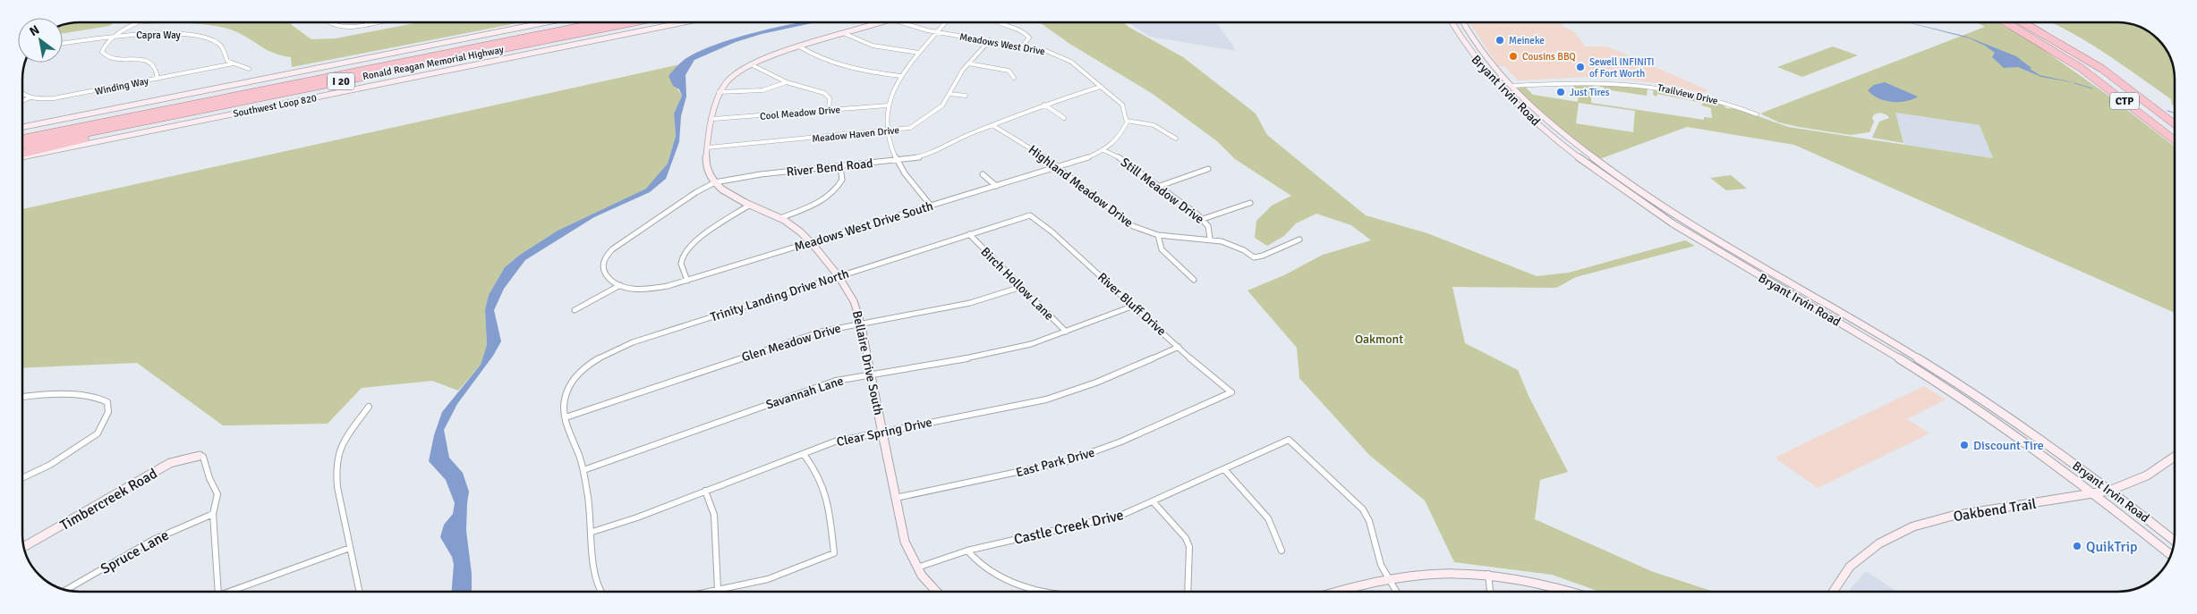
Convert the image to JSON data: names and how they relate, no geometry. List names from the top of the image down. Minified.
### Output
{"streets":{"highway":["Ronald Reagan Memorial Highway","I 20","CTP"],"street":["Capra Way","Meadows West Drive","Winding Way","Bryant Irvin Road","Trailview Drive","Southwest Loop 820","Cool Meadow Drive","Meadow Haven Drive","River Bend Road","Highland Meadow Drive","Still Meadow Drive","Meadows West Drive South","Birch Hollow Lane","Trinity Landing Drive North","River Bluff Drive","Glen Meadow Drive","Bellaire Drive South","Savannah Lane","Clear Spring Drive","East Park Drive","Timbercreek Road","Oakbend Trail","Castle Creek Drive","Spruce Lane"]},"crossings":[["Capra Way","Winding Way"],["Meadows West Drive","Meadow Haven Drive"],["Meadows West Drive","River Bend Road"],["Bryant Irvin Road","Trailview Drive"],["Bryant Irvin Road","Oakbend Trail"],["River Bend Road","Highland Meadow Drive"],["River Bend Road","Meadows West Drive South"],["River Bend Road","Bellaire Drive South"],["Highland Meadow Drive","Still Meadow Drive"],["Highland Meadow Drive","Meadows West Drive South"],["Still Meadow Drive","Meadows West Drive South"],["Meadows West Drive South","Bellaire Drive South"],["Birch Hollow Lane","Trinity Landing Drive North"],["Birch Hollow Lane","Glen Meadow Drive"],["Birch Hollow Lane","Savannah Lane"],["Trinity Landing Drive North","River Bluff Drive"],["Trinity Landing Drive North","Glen Meadow Drive"],["Trinity Landing Drive North","Bellaire Drive South"],["River Bluff Drive","Savannah Lane"],["River Bluff Drive","Clear Spring Drive"],["River Bluff Drive","East Park Drive"],["Glen Meadow Drive","Bellaire Drive South"],["Bellaire Drive South","Savannah Lane"],["Bellaire Drive South","Clear Spring Drive"],["Bellaire Drive South","East Park Drive"],["Bellaire Drive South","Castle Creek Drive"]],"parks":["Oakmont"],"places":["Meineke","Cousins BBQ","Sewell INFINITI of Fort Worth","Just Tires","Discount Tire","QuikTrip"],"north":"top left"}
